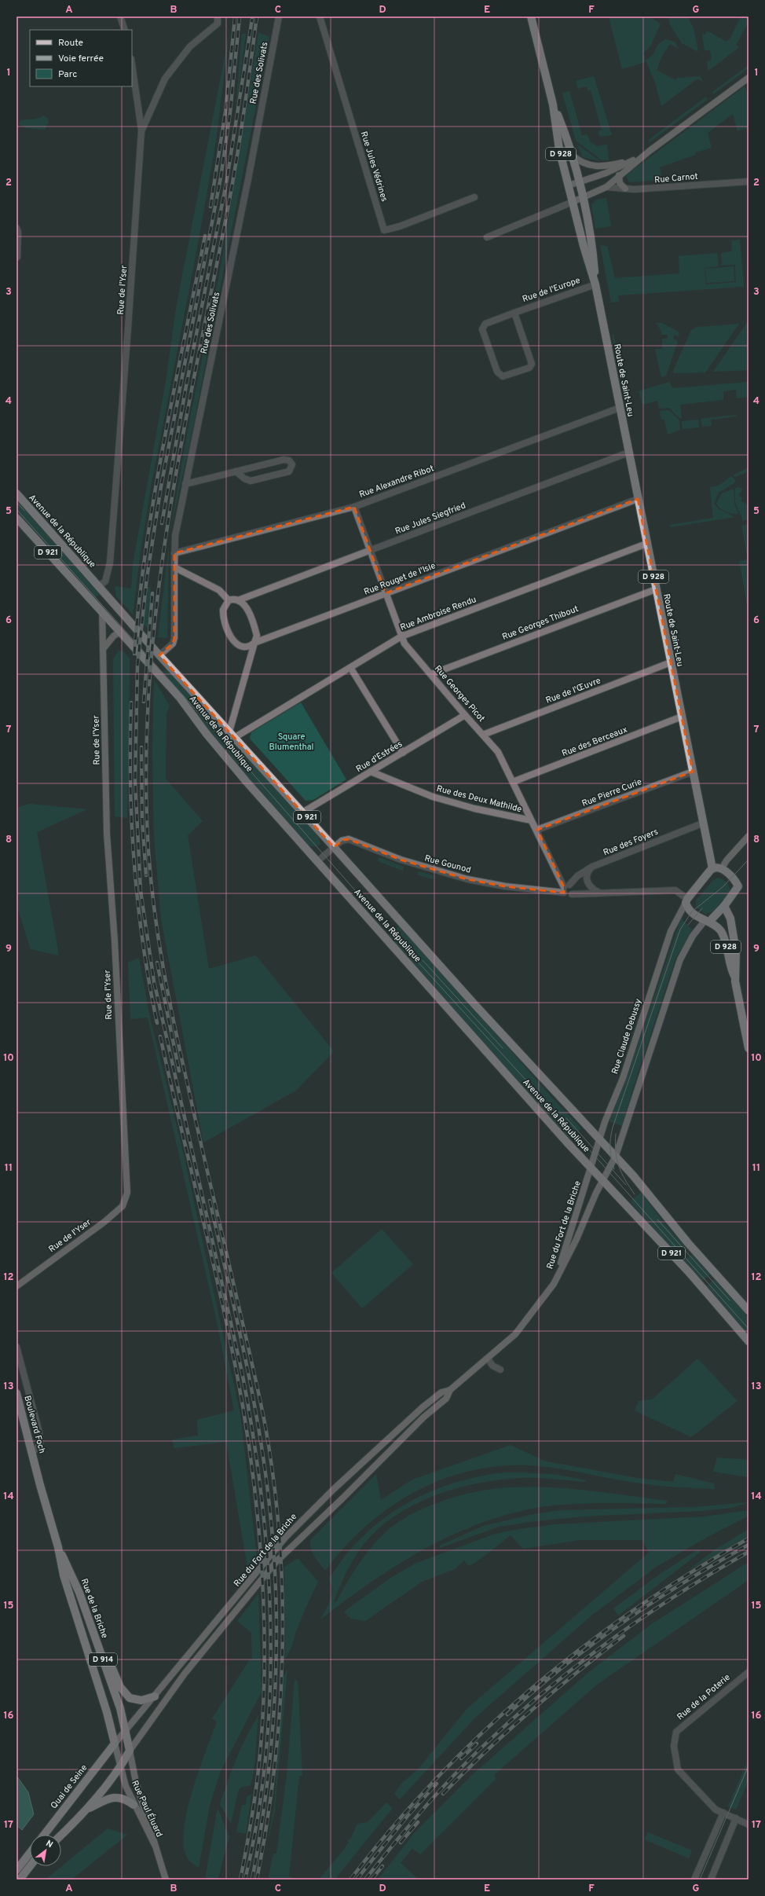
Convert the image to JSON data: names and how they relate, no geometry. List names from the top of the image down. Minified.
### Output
{"streets":{"main road":["D 928","Rue de l'Yser","Route de Saint-Leu","Avenue de la République","D 921","Rue Claude Debussy","Rue du Fort de la Briche","Boulevard Foch","Rue de la Briche","D 914","Quai de Seine","Rue Paul Éluard"],"street":["Rue des Solivats","Rue Jules Védrines","Rue Carnot","Rue de l'Europe","Rue Alexandre Ribot","Rue Jules Siegfried","Rue Rouget de l'Isle","Rue Ambroise Rendu","Rue Georges Thibout","Rue de l'Œuvre","Rue Georges Picot","Rue des Berceaux","Rue d'Estrées","Rue Pierre Curie","Rue des Deux Mathilde","Rue des Foyers","Rue Gounod","Rue de la Poterie"]},"crossings":[["Rue des Solivats","Rue Alexandre Ribot"],["Rue des Solivats","Avenue de la République"],["D 928","Rue Claude Debussy"],["Rue de l'Yser","Avenue de la République"],["Rue de l'Europe","Route de Saint-Leu"],["Route de Saint-Leu","Rue Alexandre Ribot"],["Route de Saint-Leu","Rue Jules Siegfried"],["Route de Saint-Leu","Rue Rouget de l'Isle"],["Route de Saint-Leu","Rue Ambroise Rendu"],["Route de Saint-Leu","Rue Georges Thibout"],["Route de Saint-Leu","Rue de l'Œuvre"],["Route de Saint-Leu","Rue des Berceaux"],["Route de Saint-Leu","Rue Pierre Curie"],["Route de Saint-Leu","Rue des Foyers"],["Rue Alexandre Ribot","Rue Georges Picot"],["Rue Jules Siegfried","Rue Georges Picot"],["Avenue de la République","Rue Ambroise Rendu"],["Avenue de la République","Rue d'Estrées"],["Avenue de la République","Rue Gounod"],["Avenue de la République","Rue Claude Debussy"],["Avenue de la République","Rue du Fort de la Briche"],["Rue Rouget de l'Isle","Rue Georges Picot"],["Rue Ambroise Rendu","Rue Georges Picot"],["Rue Georges Thibout","Rue Georges Picot"],["Rue de l'Œuvre","Rue Georges Picot"],["Rue Georges Picot","Rue des Berceaux"],["Rue Georges Picot","Rue d'Estrées"],["Rue Georges Picot","Rue Pierre Curie"],["Rue Georges Picot","Rue des Deux Mathilde"],["Rue Georges Picot","Rue des Foyers"],["Rue Georges Picot","Rue Gounod"],["Rue d'Estrées","Rue des Deux Mathilde"],["Rue des Foyers","Rue Gounod"],["Rue Claude Debussy","Rue du Fort de la Briche"],["Rue du Fort de la Briche","Rue de la Briche"],["Rue du Fort de la Briche","Quai de Seine"],["Rue du Fort de la Briche","Rue Paul Éluard"],["Boulevard Foch","Rue de la Briche"],["Rue de la Briche","Quai de Seine"],["Rue de la Briche","Rue Paul Éluard"],["Quai de Seine","Rue Paul Éluard"]],"parks":["Square Blumenthal"],"legend":["Route","Voie ferrée","Parc"],"north":"top right","grid":{"columns":["A","B","C","D","E","F","G"],"rows":["1","2","3","4","5","6","7","8","9","10","11","12","13","14","15","16","17"]}}
